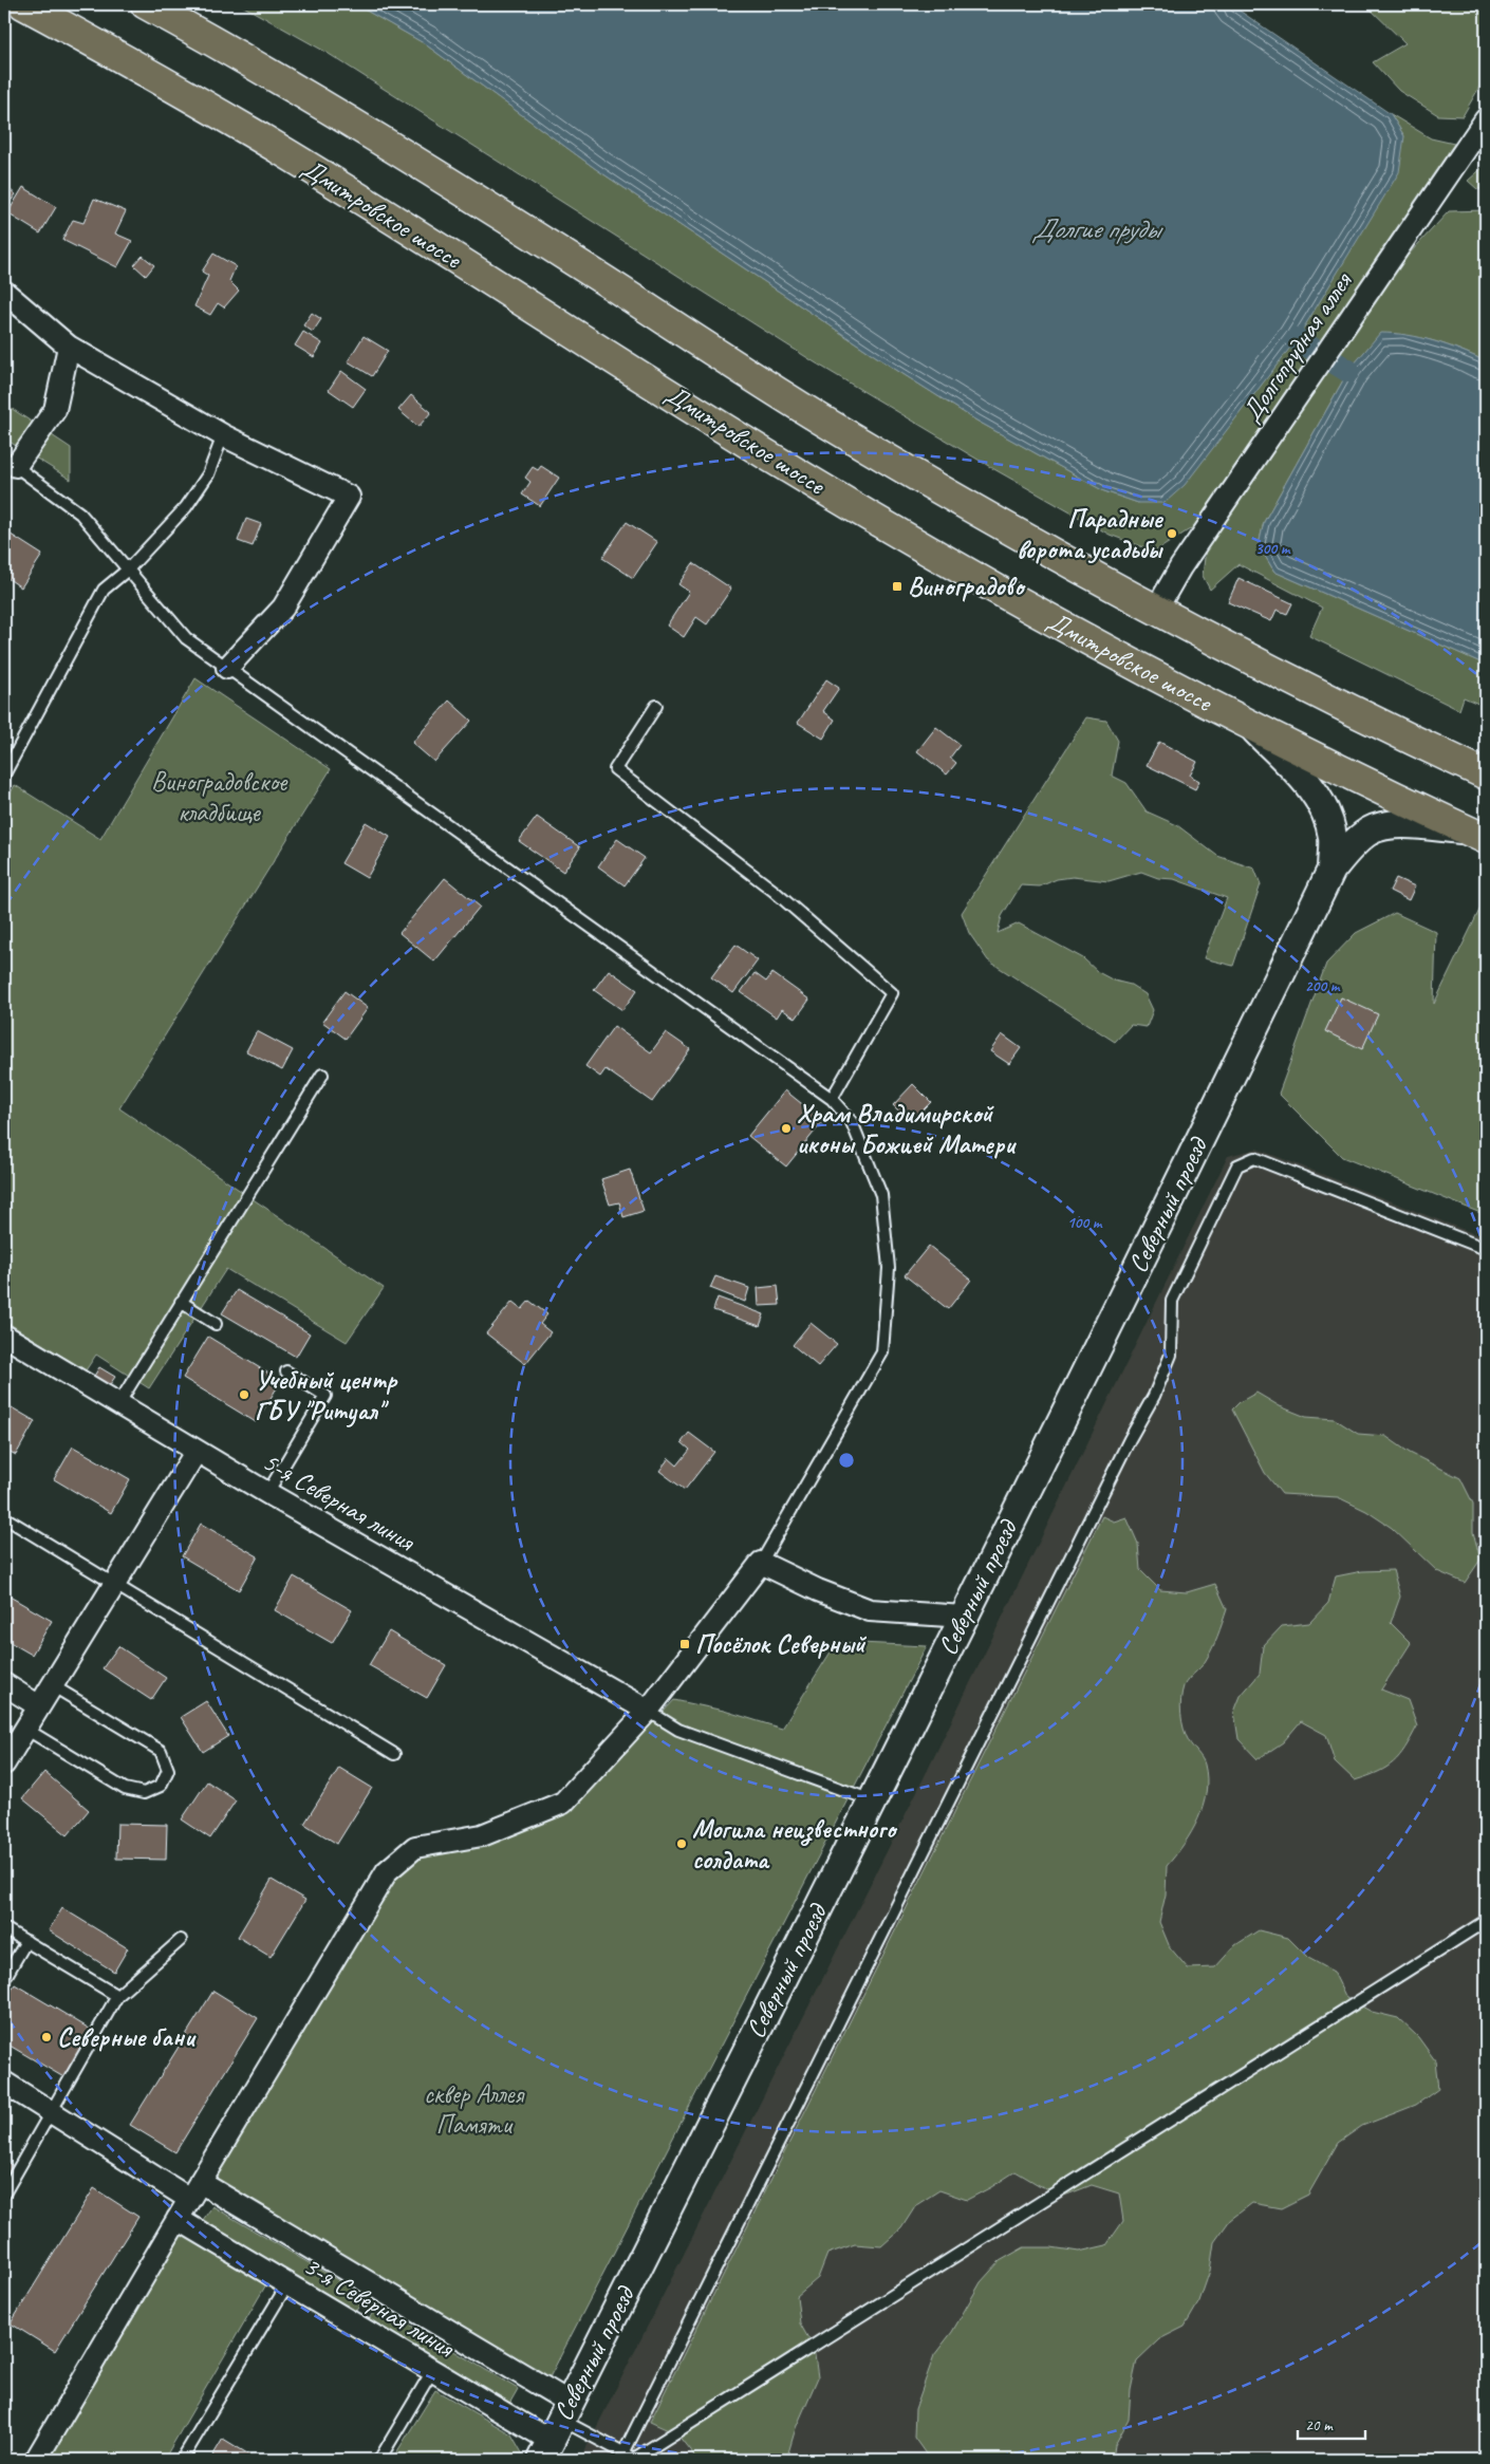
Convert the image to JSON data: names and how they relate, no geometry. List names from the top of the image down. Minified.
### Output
{"streets":{"highway":["Дмитровское шоссе"],"street":["Долгопрудная аллея","Северный проезд","5-я Северная линия","3-я Северная линия"]},"crossings":[["Дмитровское шоссе","Северный проезд"],["Северный проезд","3-я Северная линия"]],"water":["Долгие пруды"],"parks":["Виноградовское кладбище","сквер Аллея Памяти"],"places":{"other":["Парадные ворота усадьбы","Храм Владимирской иконы Божией Матери","Учебный центр ГБУ \"Ритуал\"","Могила неизвестного солдата","Северные бани"],"transit":["Виноградово","Посёлок Северный"]},"scale_bar":"20 m","rings":["300 m","200 m","100 m"]}
